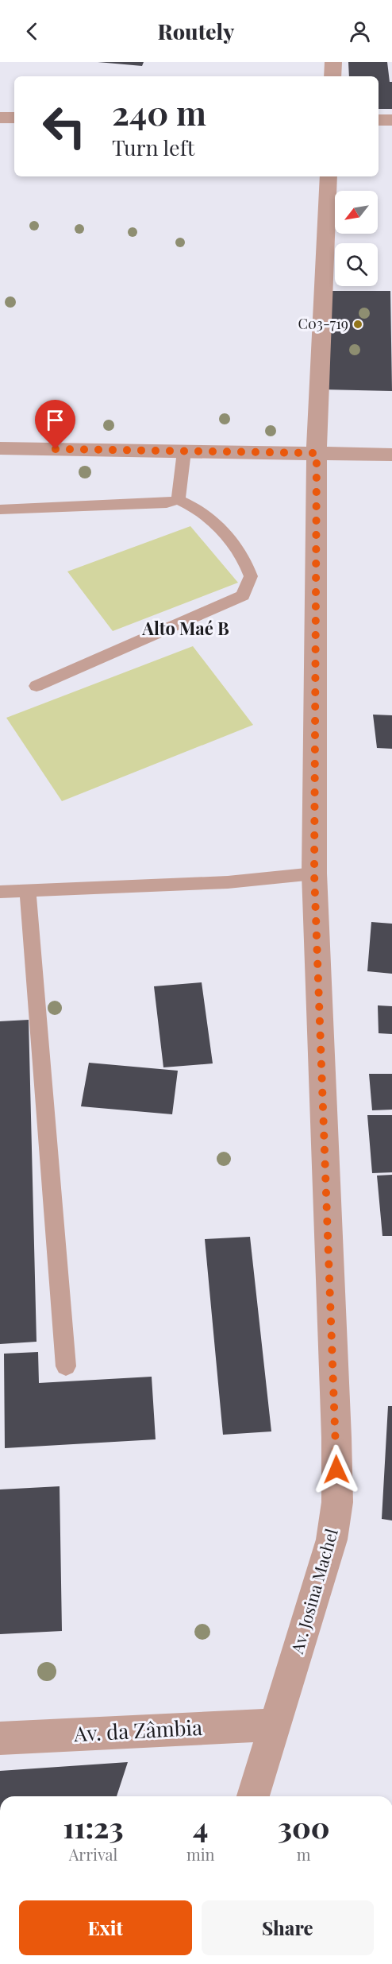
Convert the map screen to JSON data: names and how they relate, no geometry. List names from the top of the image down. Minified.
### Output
{"streets":{"street":["Av. Josina Machel","Av. da Zâmbia"]},"crossings":[["Av. Josina Machel","Av. da Zâmbia"]],"districts":["Alto Maé B"],"places":["C03-719"],"north":"bottom left","page":{"header":"Routely","turn":["240 m","Turn left"],"eta":["11:23","Arrival","4","min","300","m"],"buttons":["Exit","Share"]}}
